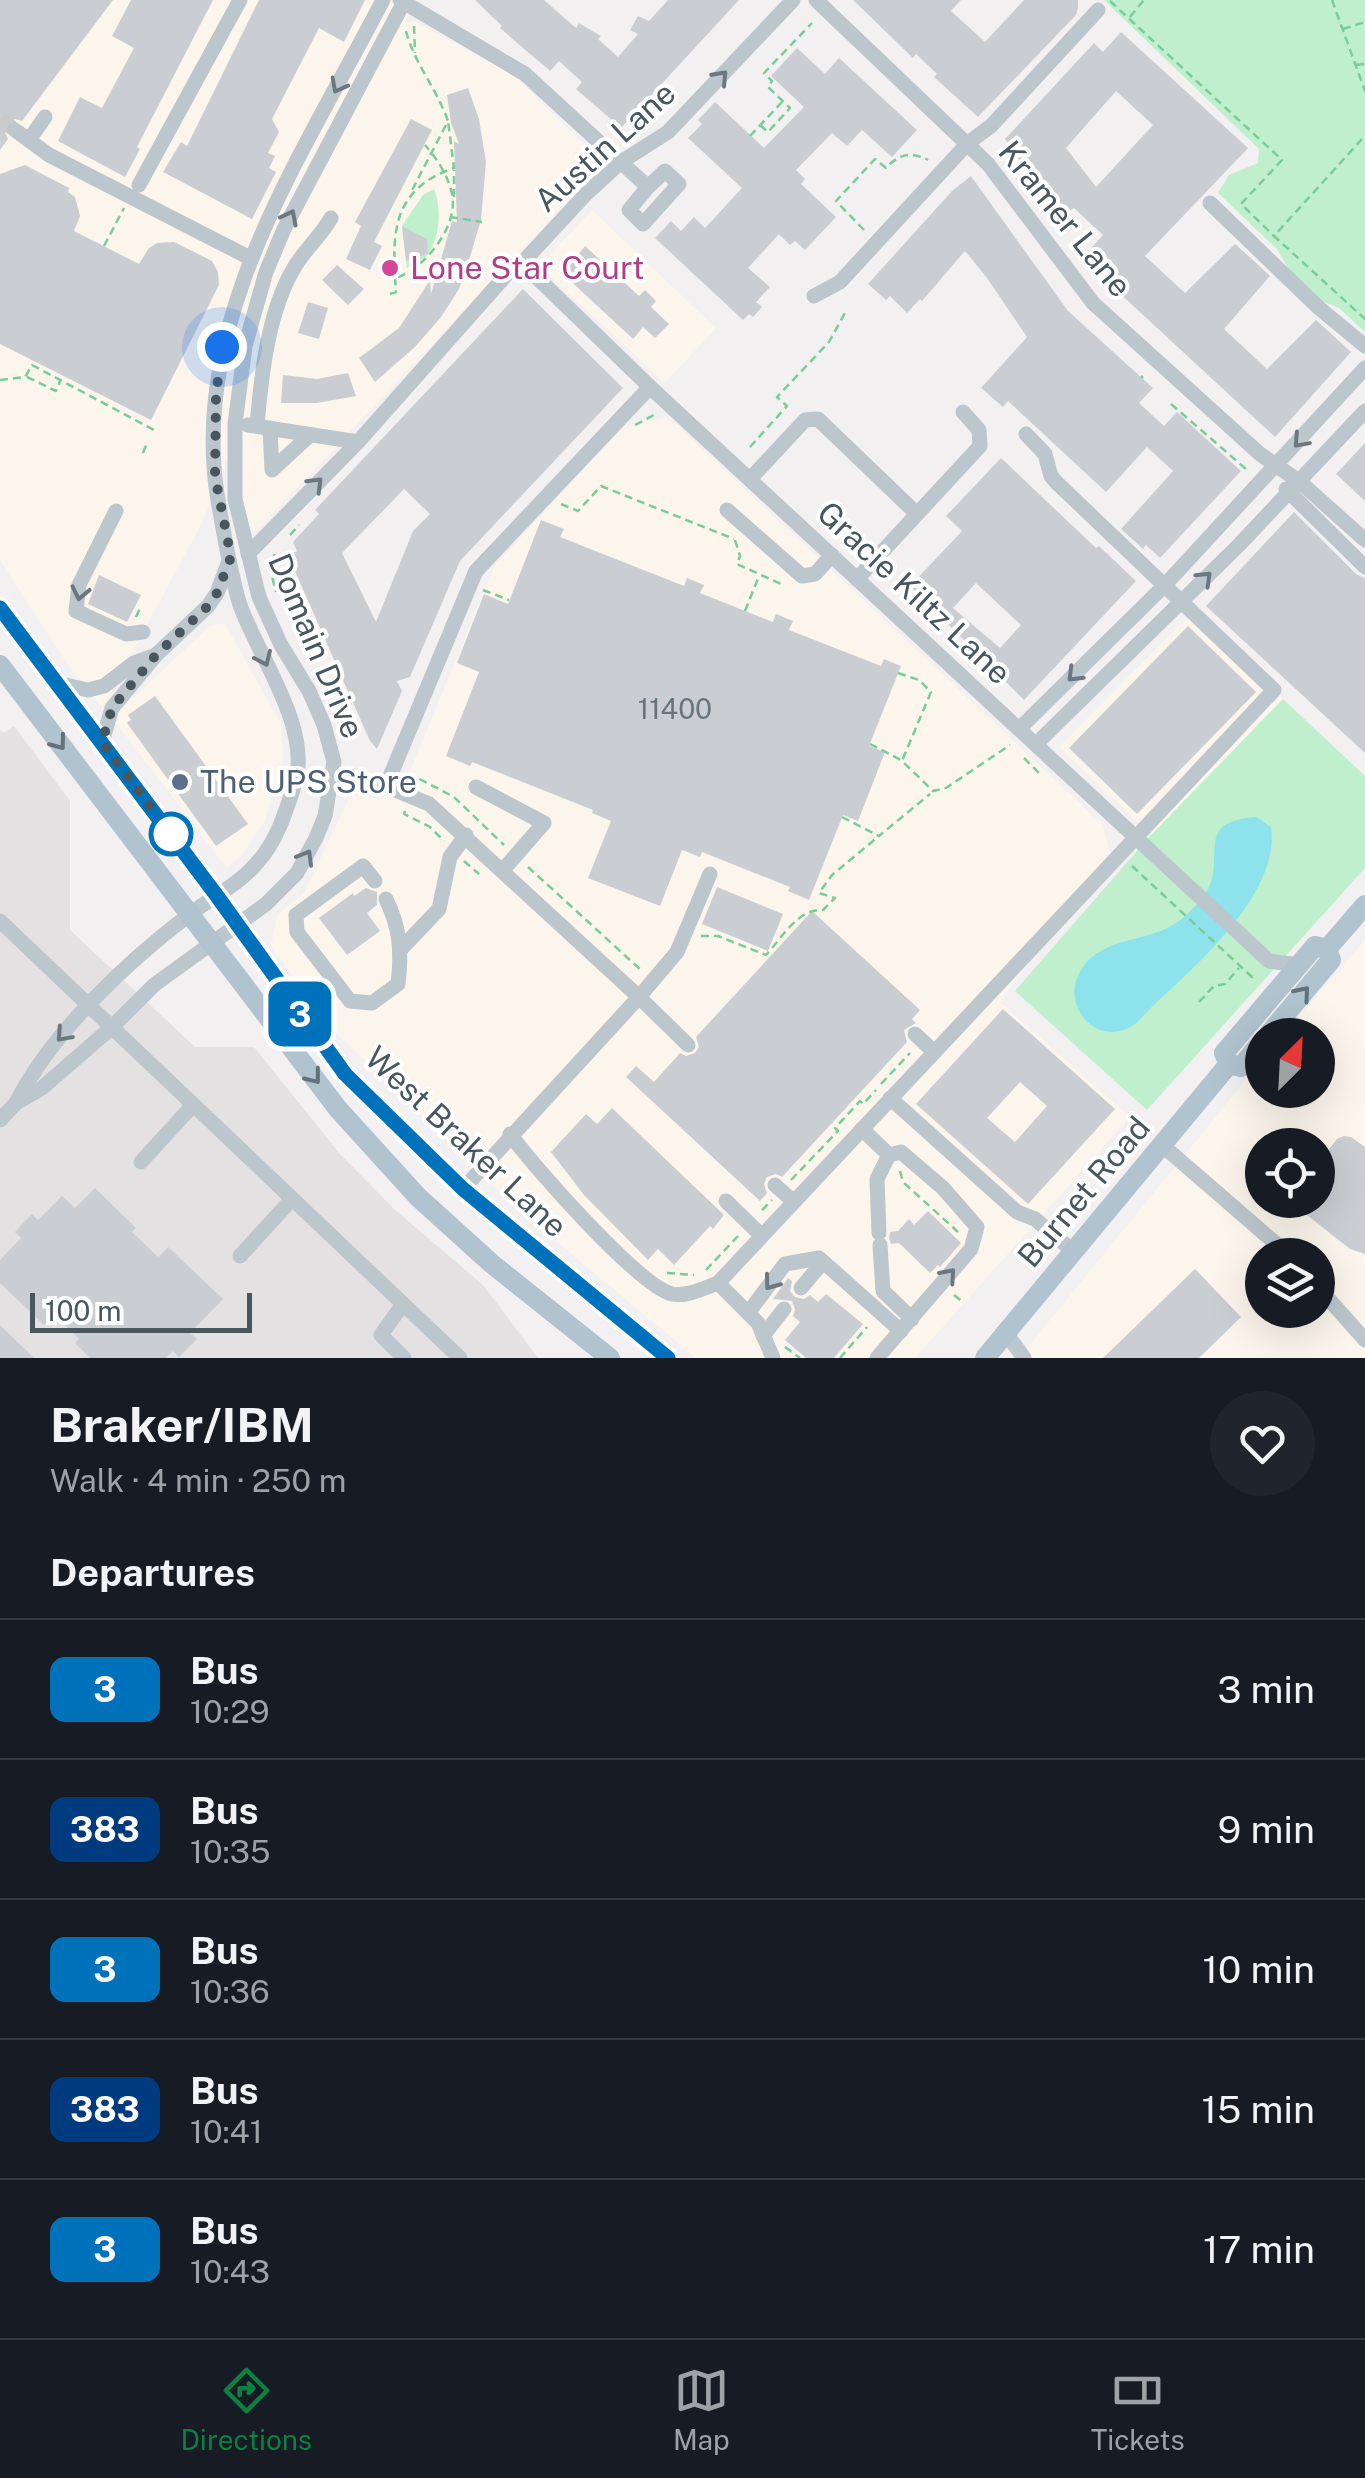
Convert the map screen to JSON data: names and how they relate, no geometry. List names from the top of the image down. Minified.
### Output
{"streets":{"main road":["West Braker Lane","Burnet Road"],"street":["Austin Lane","Kramer Lane","Gracie Kiltz Lane","Domain Drive"]},"crossings":[["Austin Lane","Gracie Kiltz Lane"],["Austin Lane","Domain Drive"],["Domain Drive","West Braker Lane"]],"one_way":["Austin Lane"],"places":["Lone Star Court","The UPS Store"],"lines":["bus line 3"],"house_numbers":["11400"],"scale_bar":"100 m","north":"top right","page":{"on_map":"3","scale":"100 m","heading":[["Braker/IBM","Walk · 4 min · 250 m"],"Departures"],"list":[{"mark":"3","name":"Bus","note":"10:29","value":"3 min"},{"mark":"383","name":"Bus","note":"10:35","value":"9 min"},{"mark":"3","name":"Bus","note":"10:36","value":"10 min"},{"mark":"383","name":"Bus","note":"10:41","value":"15 min"},{"mark":"3","name":"Bus","note":"10:43","value":"17 min"}],"tabs":["Directions","Map","Tickets"]}}
